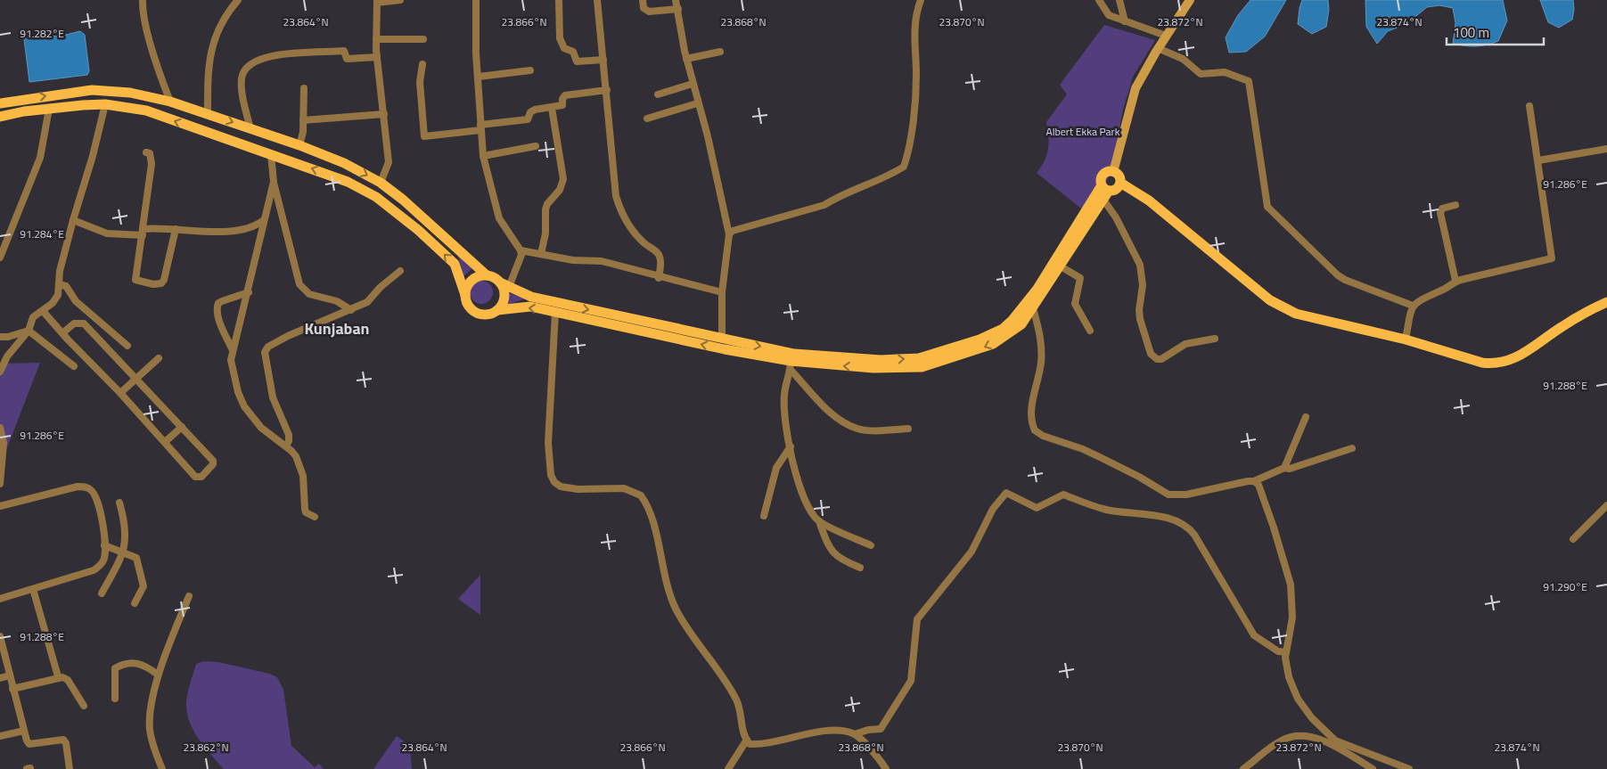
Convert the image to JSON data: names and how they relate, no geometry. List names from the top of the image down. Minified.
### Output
{"districts":["Kunjaban"],"parks":["Albert Ekka Park"],"scale_bar":"100 m","coordinates":["23.864°N","23.866°N","23.868°N","23.870°N","23.872°N","23.874°N","91.282°E","91.286°E","91.284°E","91.288°E","91.290°E","23.862°N"]}
